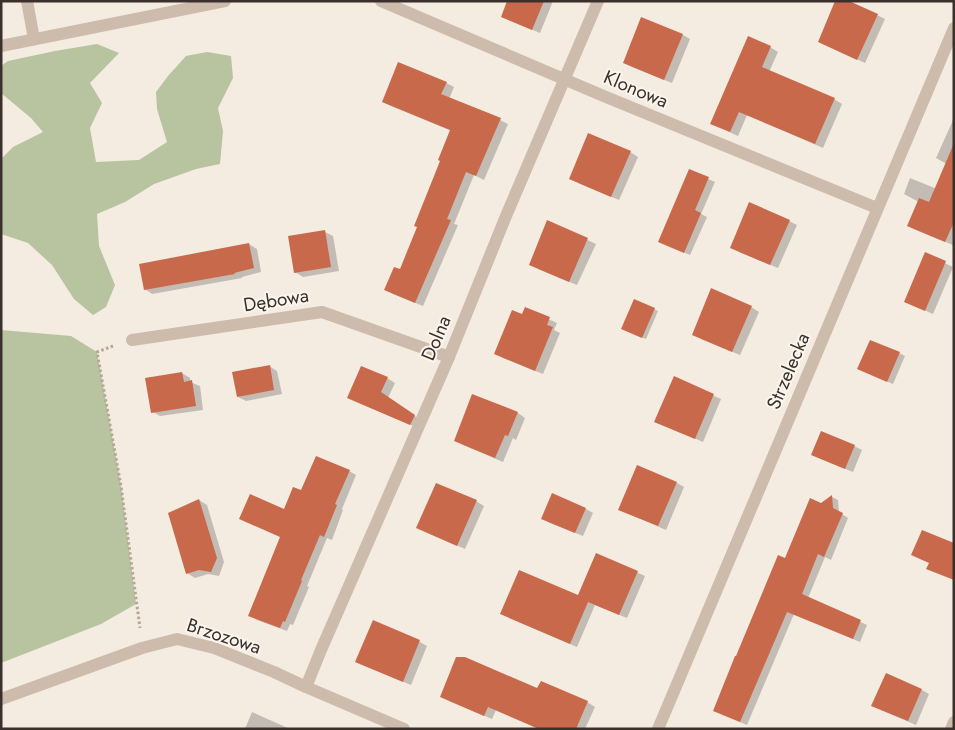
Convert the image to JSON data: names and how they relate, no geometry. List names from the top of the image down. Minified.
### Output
{"streets":{"street":["Klonowa","Dębowa","Dolna","Strzelecka","Brzozowa"]},"crossings":[["Klonowa","Dolna"],["Klonowa","Strzelecka"],["Dębowa","Dolna"],["Dolna","Brzozowa"]]}
